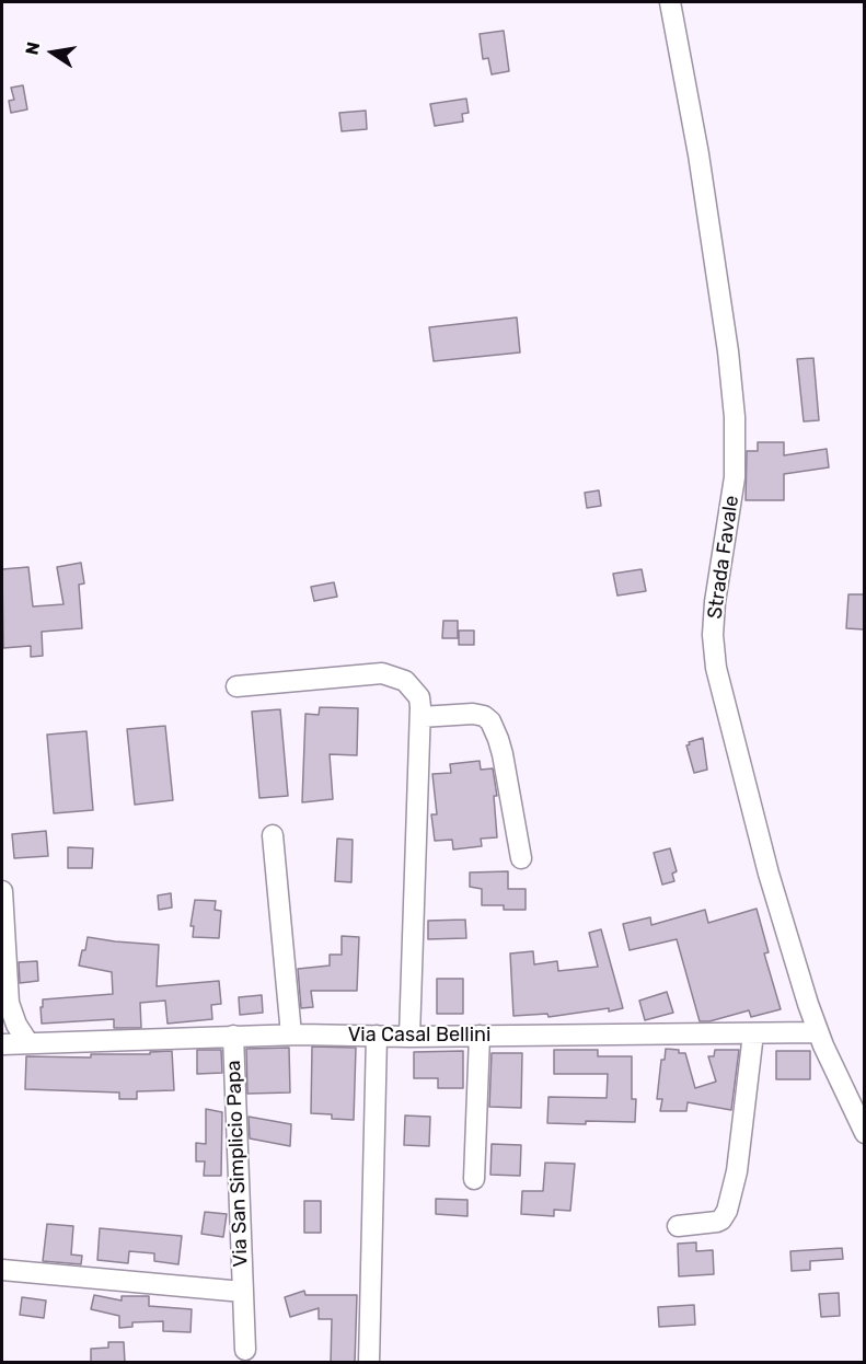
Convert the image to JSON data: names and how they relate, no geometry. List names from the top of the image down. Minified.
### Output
{"streets":{"street":["Strada Favale","Via Casal Bellini","Via San Simplicio Papa"]},"crossings":[["Strada Favale","Via Casal Bellini"],["Via Casal Bellini","Via San Simplicio Papa"]],"north":"left"}
